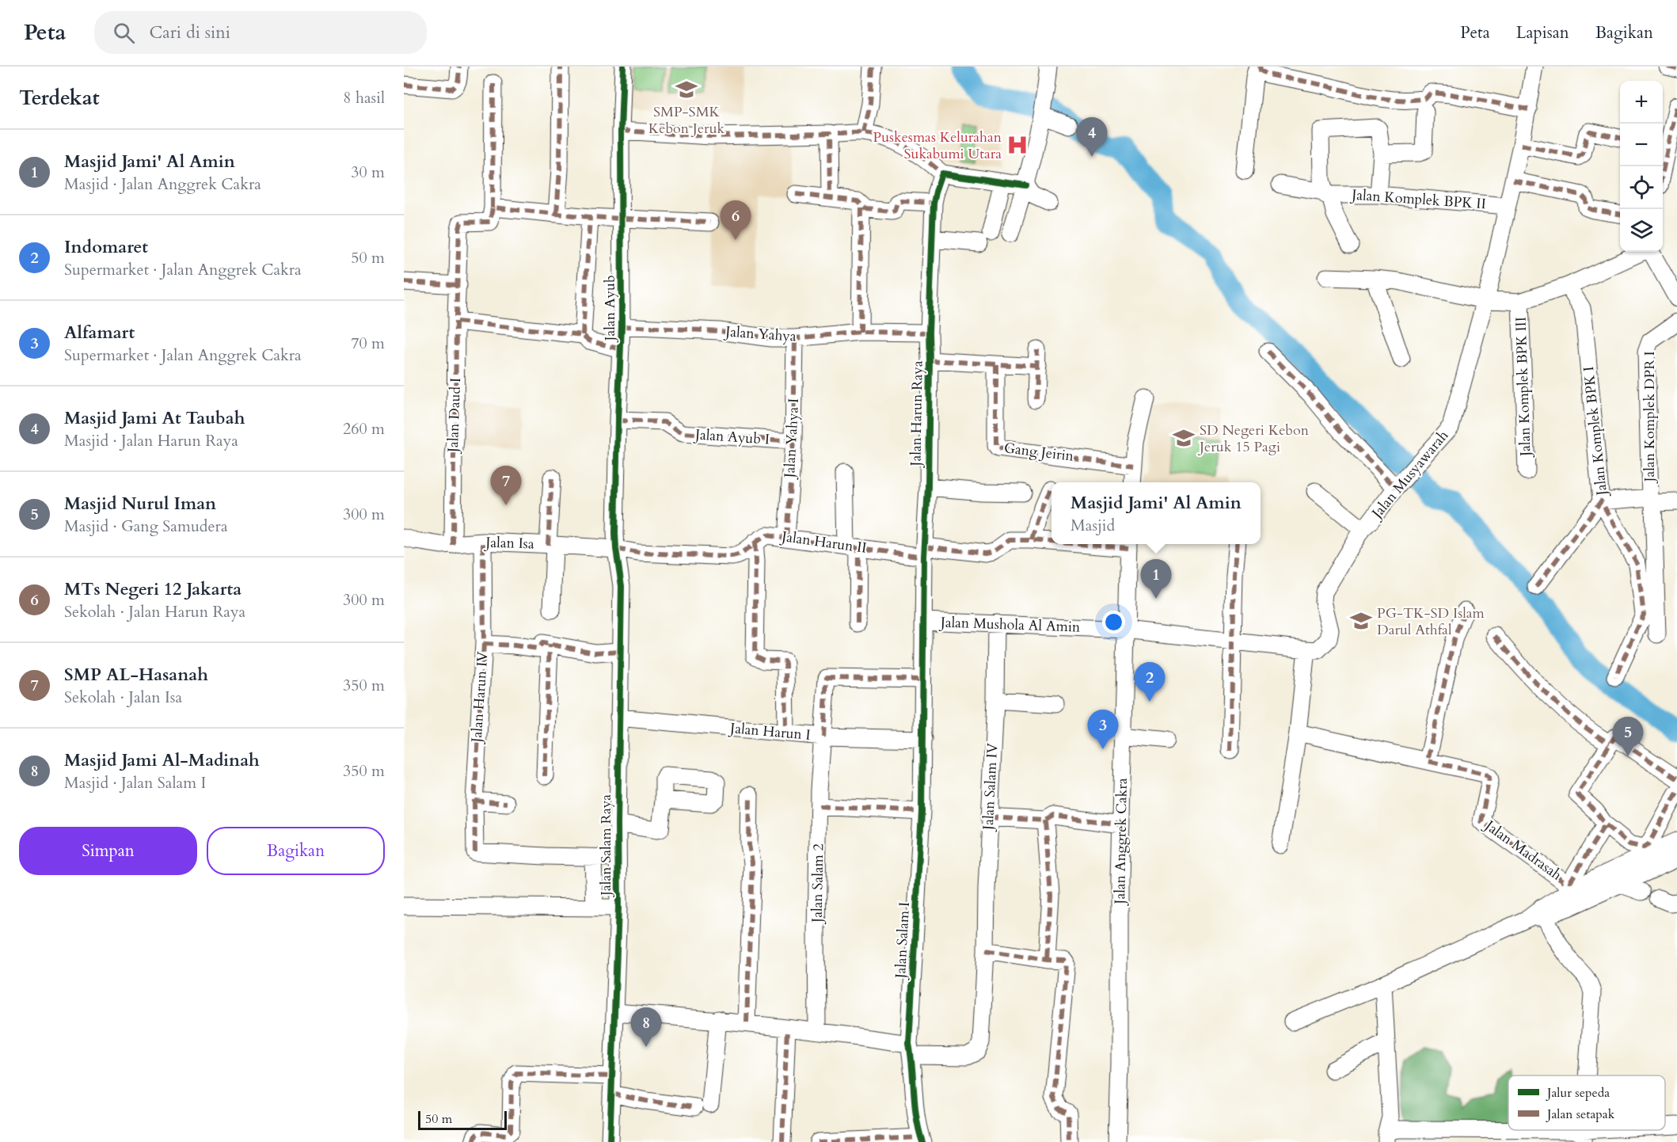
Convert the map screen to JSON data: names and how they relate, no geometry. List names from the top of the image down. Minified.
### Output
{"streets":{"street":["Jalan Komplek BPK II","Jalan Ayub","Jalan Yahya","Jalan Komplek BPK III","Jalan Harun Raya","Jalan Daud I","Jalan Komplek DPR I","Jalan Komplek BPK I","Jalan Ayub I","Jalan Yahya I","Gang Jeirin","Jalan Musyawarah","Jalan Harun II","Jalan Isa","Jalan Mushola Al Amin","Jalan Harun IV","Jalan Harun I","Jalan Salam IV","Jalan Anggrek Cakra","Jalan Salam Raya","Jalan Madrasah","Jalan Salam 2","Jalan Salam I"]},"crossings":[["Jalan Komplek BPK II","Jalan Musyawarah"],["Jalan Ayub","Jalan Yahya"],["Jalan Ayub","Jalan Ayub I"],["Jalan Ayub","Jalan Harun II"],["Jalan Ayub","Jalan Isa"],["Jalan Ayub","Jalan Salam Raya"],["Jalan Yahya","Jalan Harun Raya"],["Jalan Yahya","Jalan Yahya I"],["Jalan Harun Raya","Jalan Harun II"],["Jalan Harun Raya","Jalan Mushola Al Amin"],["Jalan Harun Raya","Jalan Harun I"],["Jalan Harun Raya","Jalan Salam 2"],["Jalan Harun Raya","Jalan Salam I"],["Jalan Daud I","Jalan Isa"],["Jalan Komplek DPR I","Jalan Komplek BPK I"],["Jalan Ayub I","Jalan Yahya I"],["Jalan Yahya I","Jalan Harun II"],["Jalan Musyawarah","Jalan Mushola Al Amin"],["Jalan Musyawarah","Jalan Anggrek Cakra"],["Jalan Harun II","Jalan Isa"],["Jalan Harun II","Jalan Salam Raya"],["Jalan Isa","Jalan Harun IV"],["Jalan Isa","Jalan Salam Raya"],["Jalan Mushola Al Amin","Jalan Salam IV"],["Jalan Mushola Al Amin","Jalan Anggrek Cakra"],["Jalan Harun I","Jalan Salam Raya"],["Jalan Harun I","Jalan Salam 2"],["Jalan Harun I","Jalan Salam I"],["Jalan Salam IV","Jalan Salam I"]],"places":{"school or university":["SMP-SMK Kebon Jeruk","SD Negeri Kebon Jeruk 15 Pagi","PG-TK-SD Islam Darul Athfal"],"hospital":["Puskesmas Kelurahan Sukabumi Utara"]},"legend":["Jalur sepeda","Jalan setapak"],"scale_bar":"50 m","page":{"header":"Peta","search":"Cari di sini","nav":["Peta","Lapisan","Bagikan"],"heading":["Terdekat","8 hasil"],"map_buttons":["+","−"],"pins":["4","6","7","1","2","3","5","8"],"list":[{"mark":"1","name":"Masjid Jami' Al Amin","note":"Masjid · Jalan Anggrek Cakra","value":"30 m"},{"mark":"2","name":"Indomaret","note":"Supermarket · Jalan Anggrek Cakra","value":"50 m"},{"mark":"3","name":"Alfamart","note":"Supermarket · Jalan Anggrek Cakra","value":"70 m"},{"mark":"4","name":"Masjid Jami At Taubah","note":"Masjid · Jalan Harun Raya","value":"260 m"},{"mark":"5","name":"Masjid Nurul Iman","note":"Masjid · Gang Samudera","value":"300 m"},{"mark":"6","name":"MTs Negeri 12 Jakarta","note":"Sekolah · Jalan Harun Raya","value":"300 m"},{"mark":"7","name":"SMP AL-Hasanah","note":"Sekolah · Jalan Isa","value":"350 m"},{"mark":"8","name":"Masjid Jami Al-Madinah","note":"Masjid · Jalan Salam I","value":"350 m"}],"popup":["Masjid Jami' Al Amin","Masjid"],"buttons":["Simpan","Bagikan"],"scale":"50 m"}}
